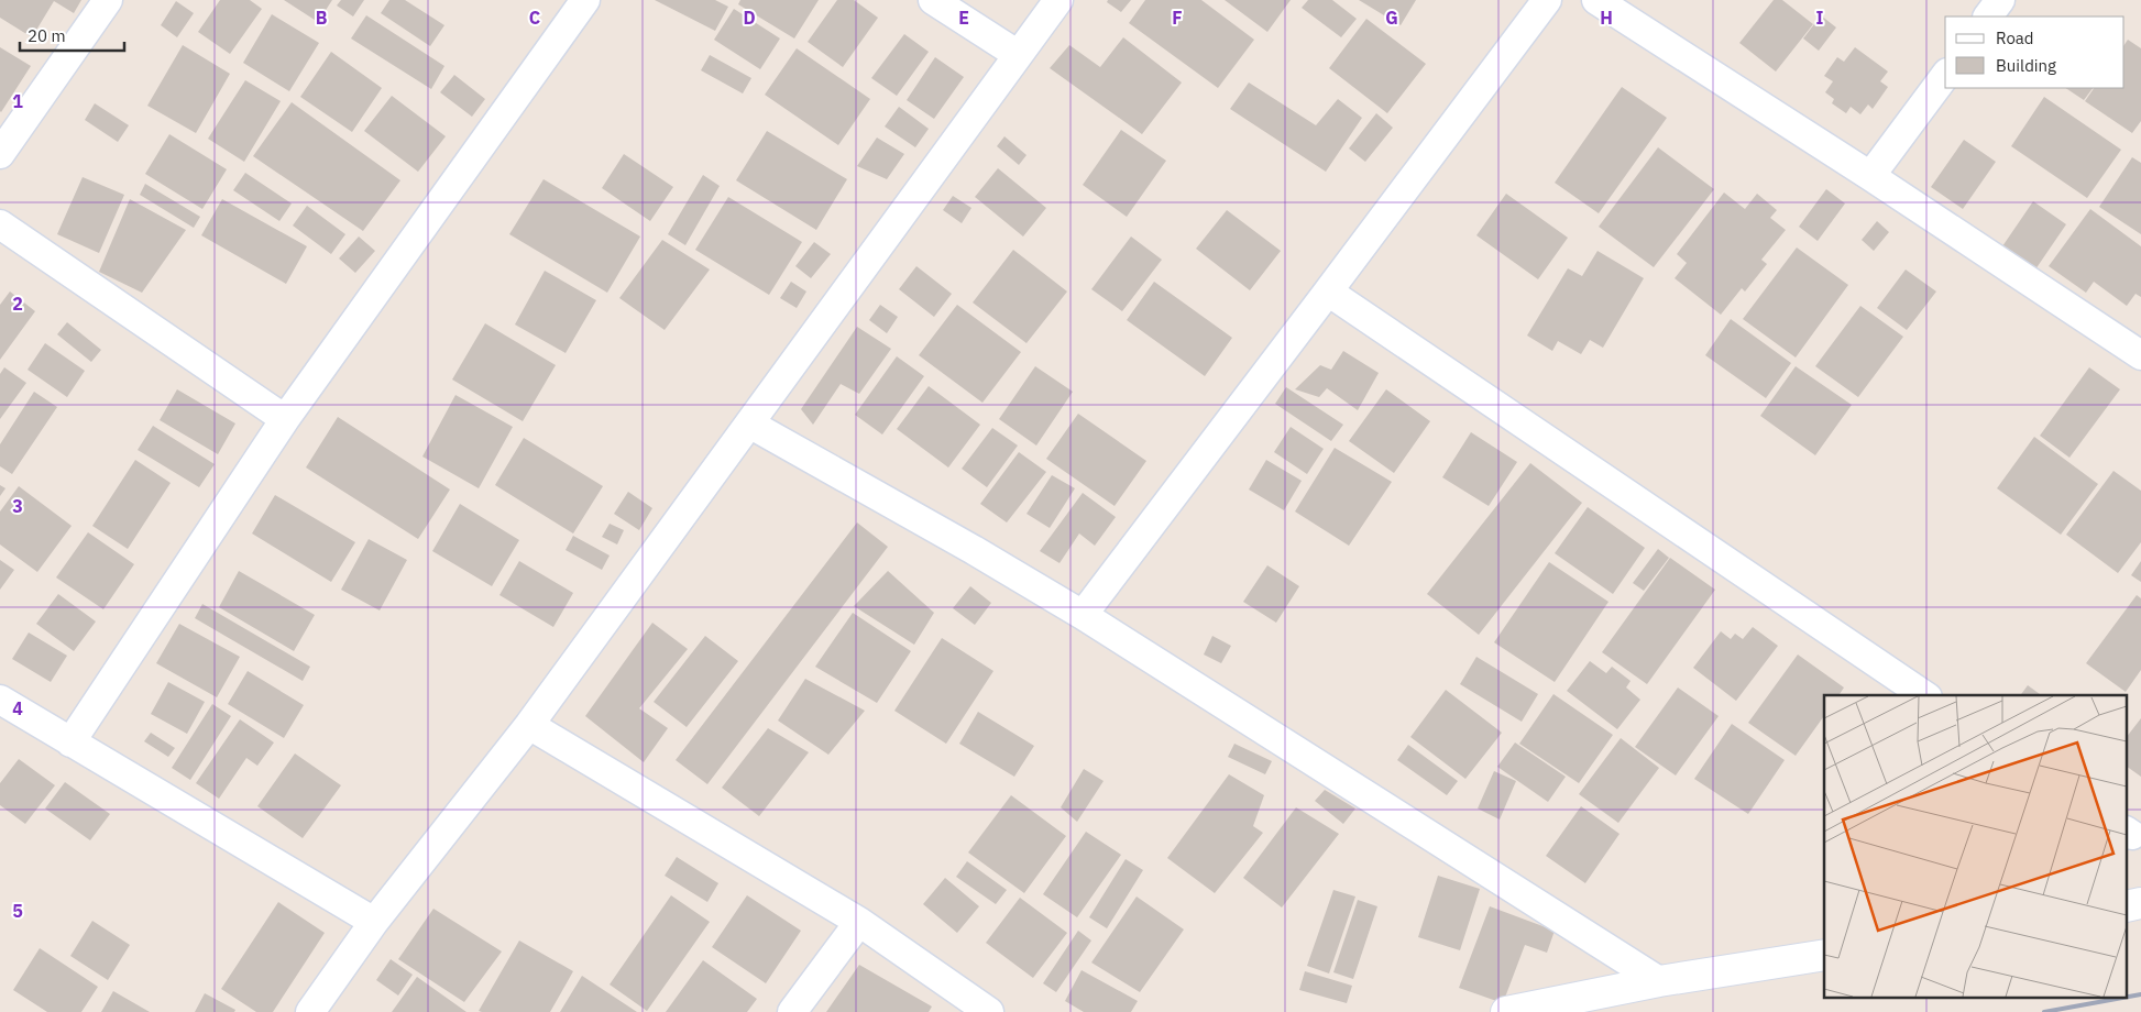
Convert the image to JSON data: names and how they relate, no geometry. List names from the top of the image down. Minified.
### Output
{"legend":["Road","Building"],"scale_bar":"20 m","grid":{"columns":["B","C","D","E","F","G","H","I"],"rows":["1","2","3","4","5"]}}
